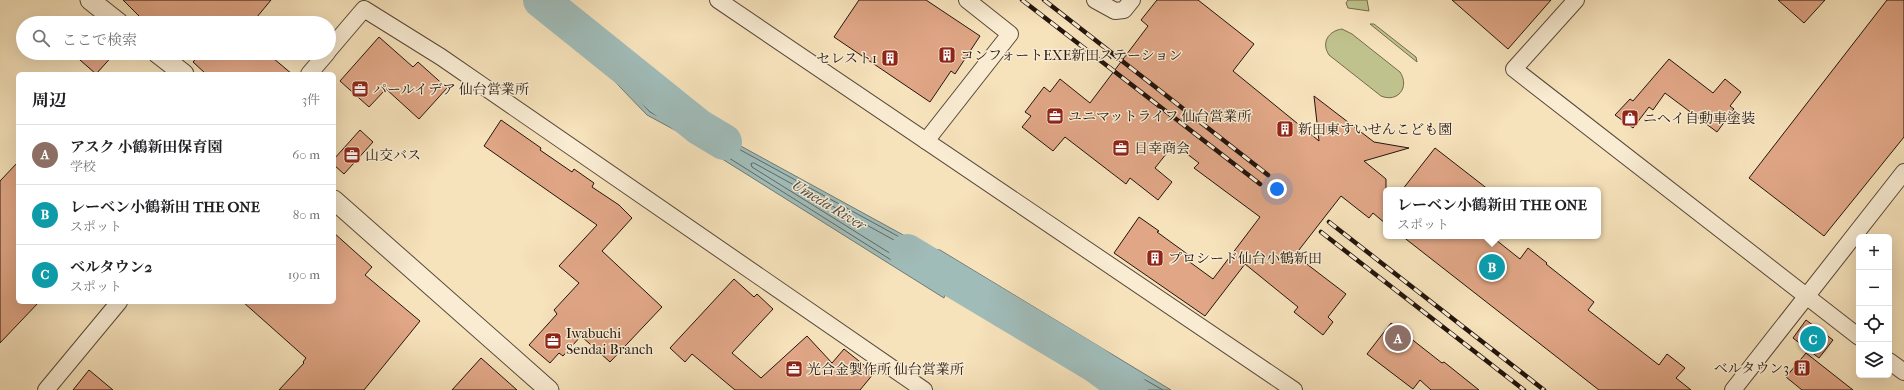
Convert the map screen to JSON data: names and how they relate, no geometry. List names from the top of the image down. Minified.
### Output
{"water":["Umeda River"],"places":{"building":["コンフォートEXE新田ステーション","セレスト1","新田東すいせんこども園","プロシード仙台小鶴新田","ベルタウン3"],"office":["パールイデア 仙台営業所","ユニマットライフ 仙台営業所","日幸商会","山交バス","Iwabuchi Sendai Branch","光合金製作所 仙台営業所"],"shop":["ニヘイ自動車塗装"]},"page":{"search":"ここで検索","heading":["周辺","3件"],"list":[{"mark":"A","name":"アスク 小鶴新田保育園","note":"学校","value":"60 m"},{"mark":"B","name":"レーベン小鶴新田 THE ONE","note":"スポット","value":"80 m"},{"mark":"C","name":"ベルタウン2","note":"スポット","value":"190 m"}],"popup":["レーベン小鶴新田 THE ONE","スポット"],"map_buttons":["+","−"],"pins":["B","A","C"]}}
